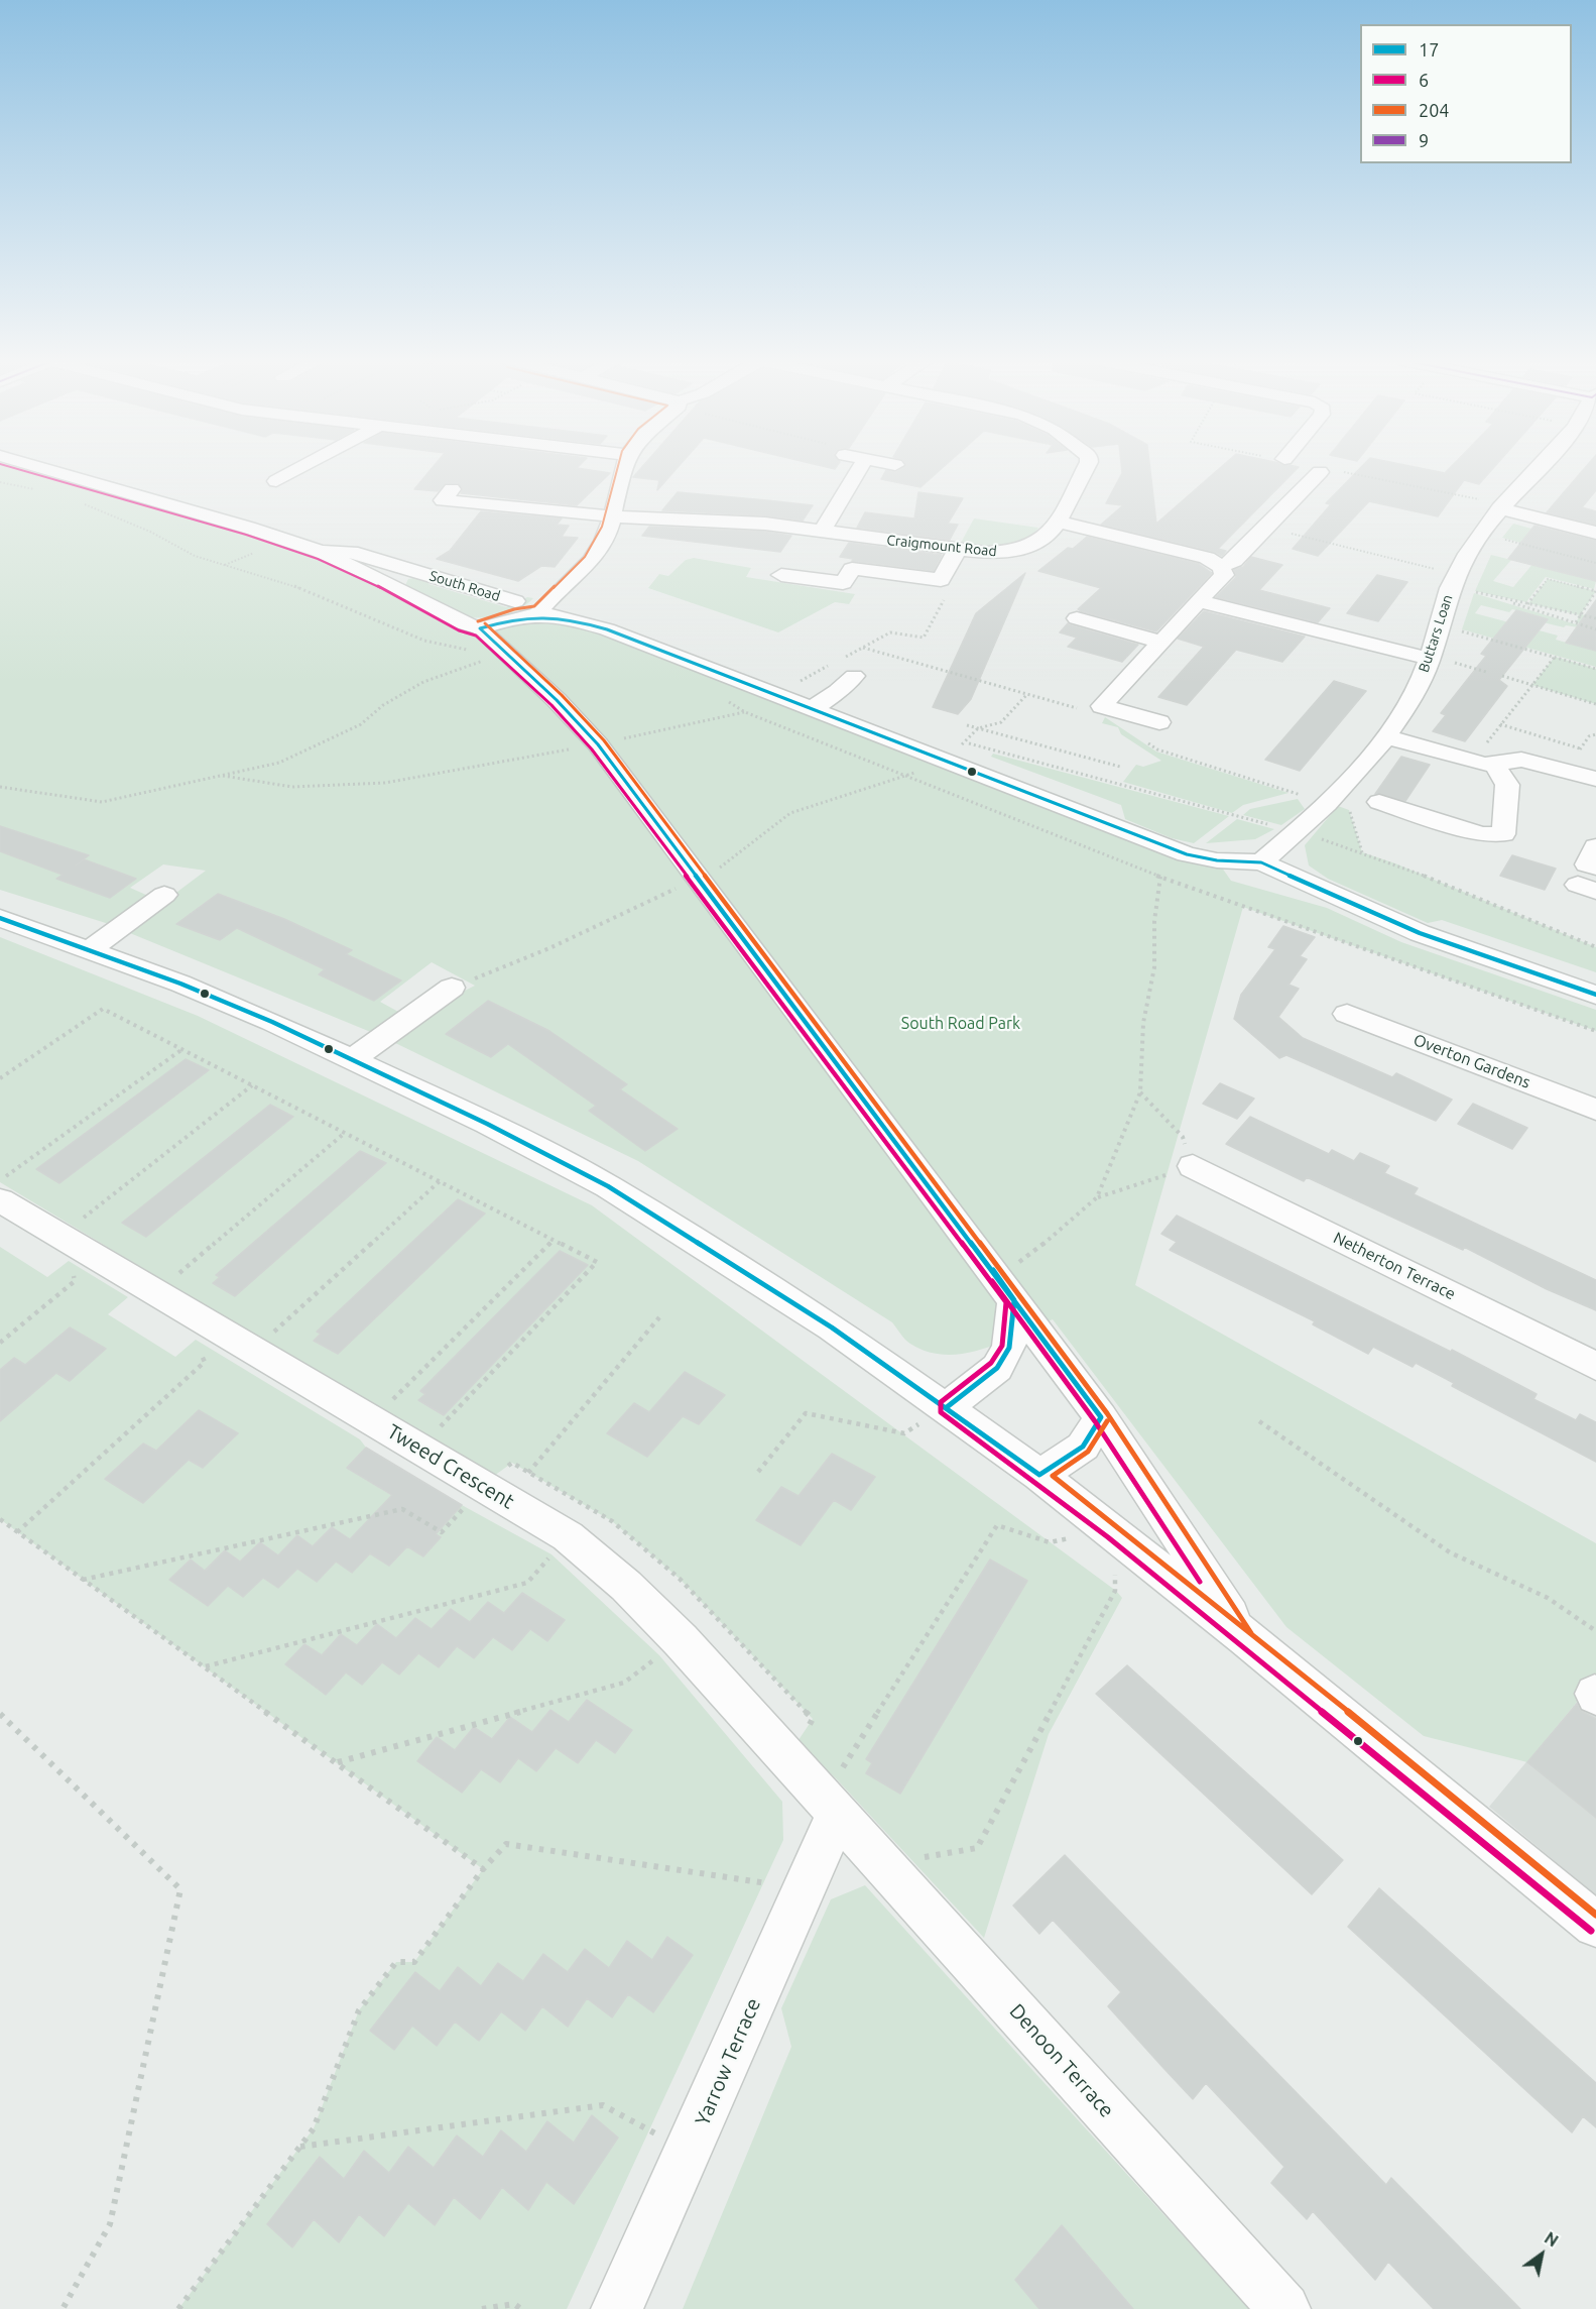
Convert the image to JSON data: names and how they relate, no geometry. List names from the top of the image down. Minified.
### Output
{"streets":{"street":["Craigmount Road","South Road","Buttars Loan","Overton Gardens","Netherton Terrace","Tweed Crescent","Denoon Terrace","Yarrow Terrace"]},"crossings":[["South Road","Buttars Loan"],["Tweed Crescent","Denoon Terrace"],["Tweed Crescent","Yarrow Terrace"],["Denoon Terrace","Yarrow Terrace"]],"parks":["South Road Park"],"lines":["transit line 6","transit line 204","transit line 17"],"legend":["17","6","204","9"],"north":"top right"}
